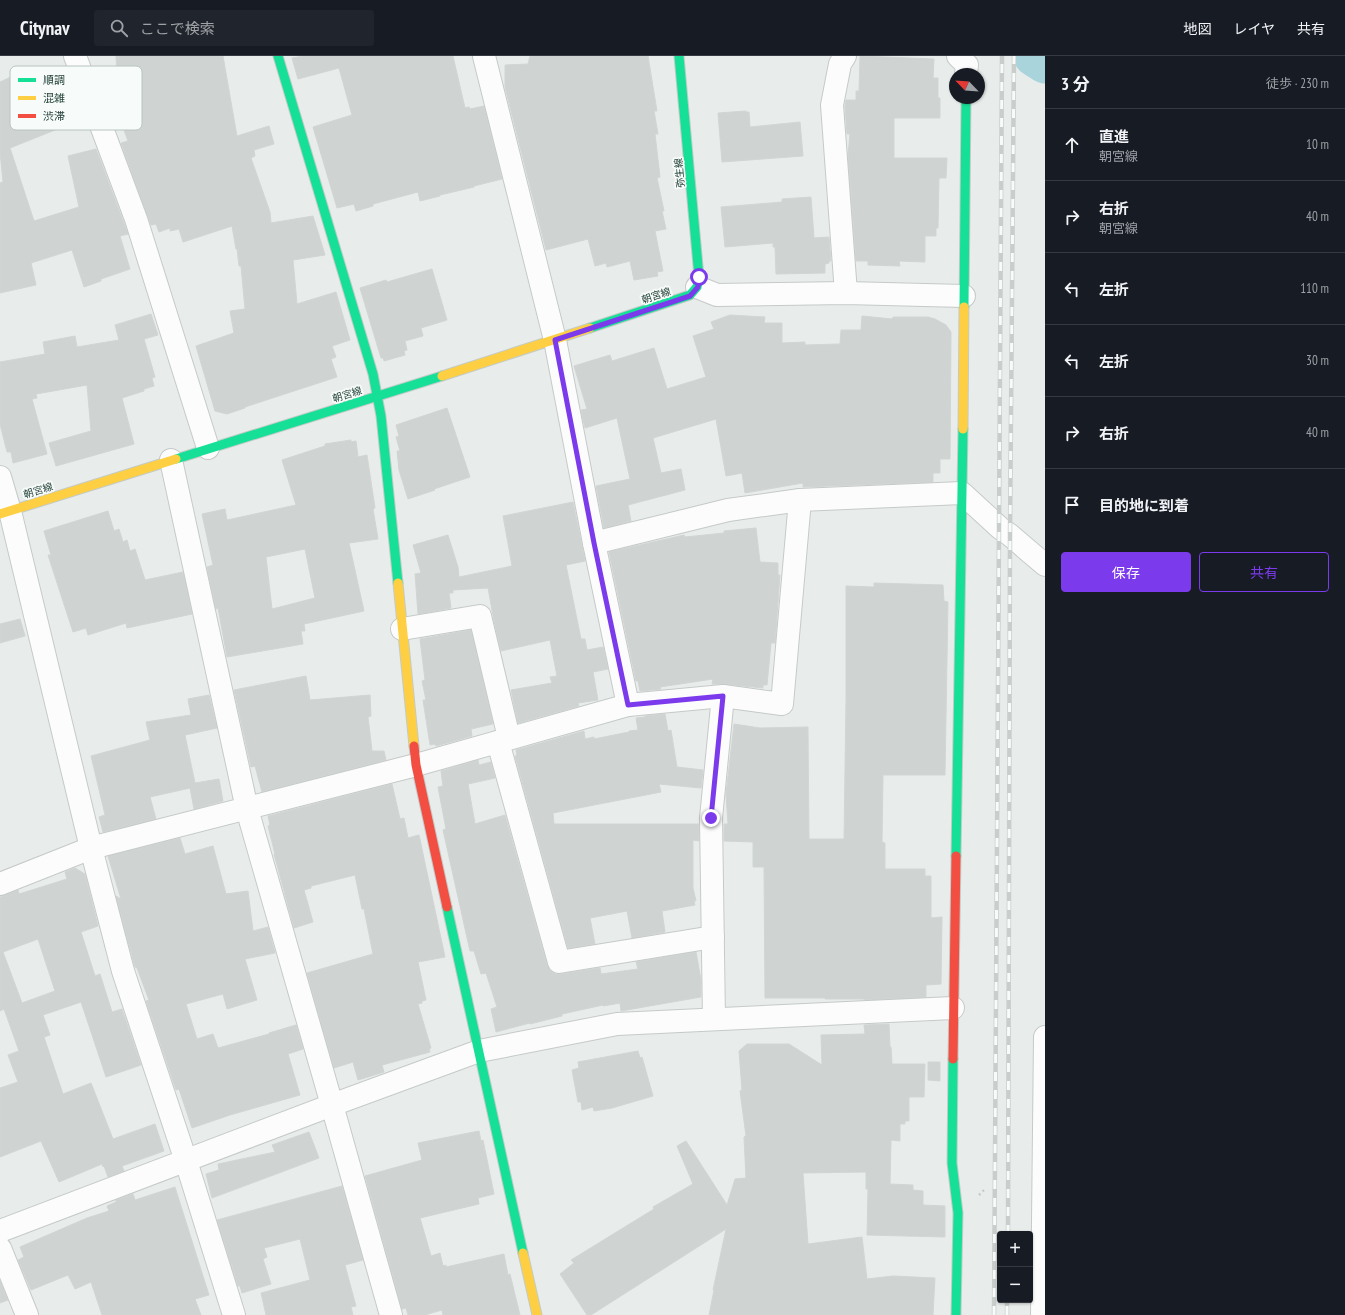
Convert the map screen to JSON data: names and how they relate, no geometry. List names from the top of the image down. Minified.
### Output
{"streets":{"street":["弥生線","朝宮線"]},"crossings":[["弥生線","朝宮線"]],"legend":["順調","混雑","渋滞"],"north":"top left","page":{"header":"Citynav","search":"ここで検索","nav":["地図","レイヤ","共有"],"heading":["3 分","徒歩 · 230 m"],"list":[["直進","朝宮線","10 m"],["右折","朝宮線","40 m"],["左折","110 m"],["左折","30 m"],["右折","40 m"],"目的地に到着"],"buttons":["保存","共有"],"map_buttons":["+","−"]}}
